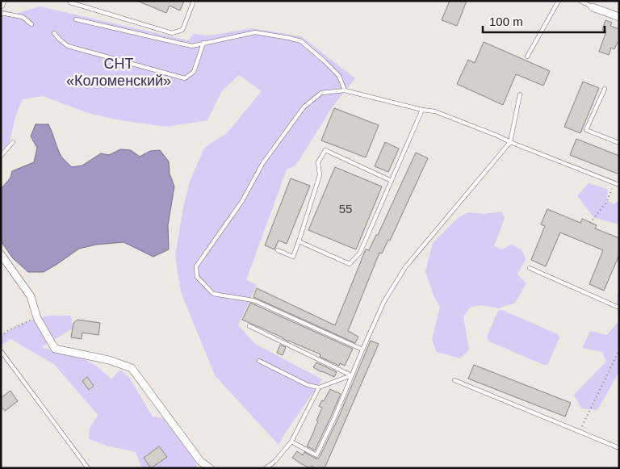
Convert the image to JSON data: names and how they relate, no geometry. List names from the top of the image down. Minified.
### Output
{"parks":["СНТ «Коломенский»"],"house_numbers":["55"],"scale_bar":"100 m"}
